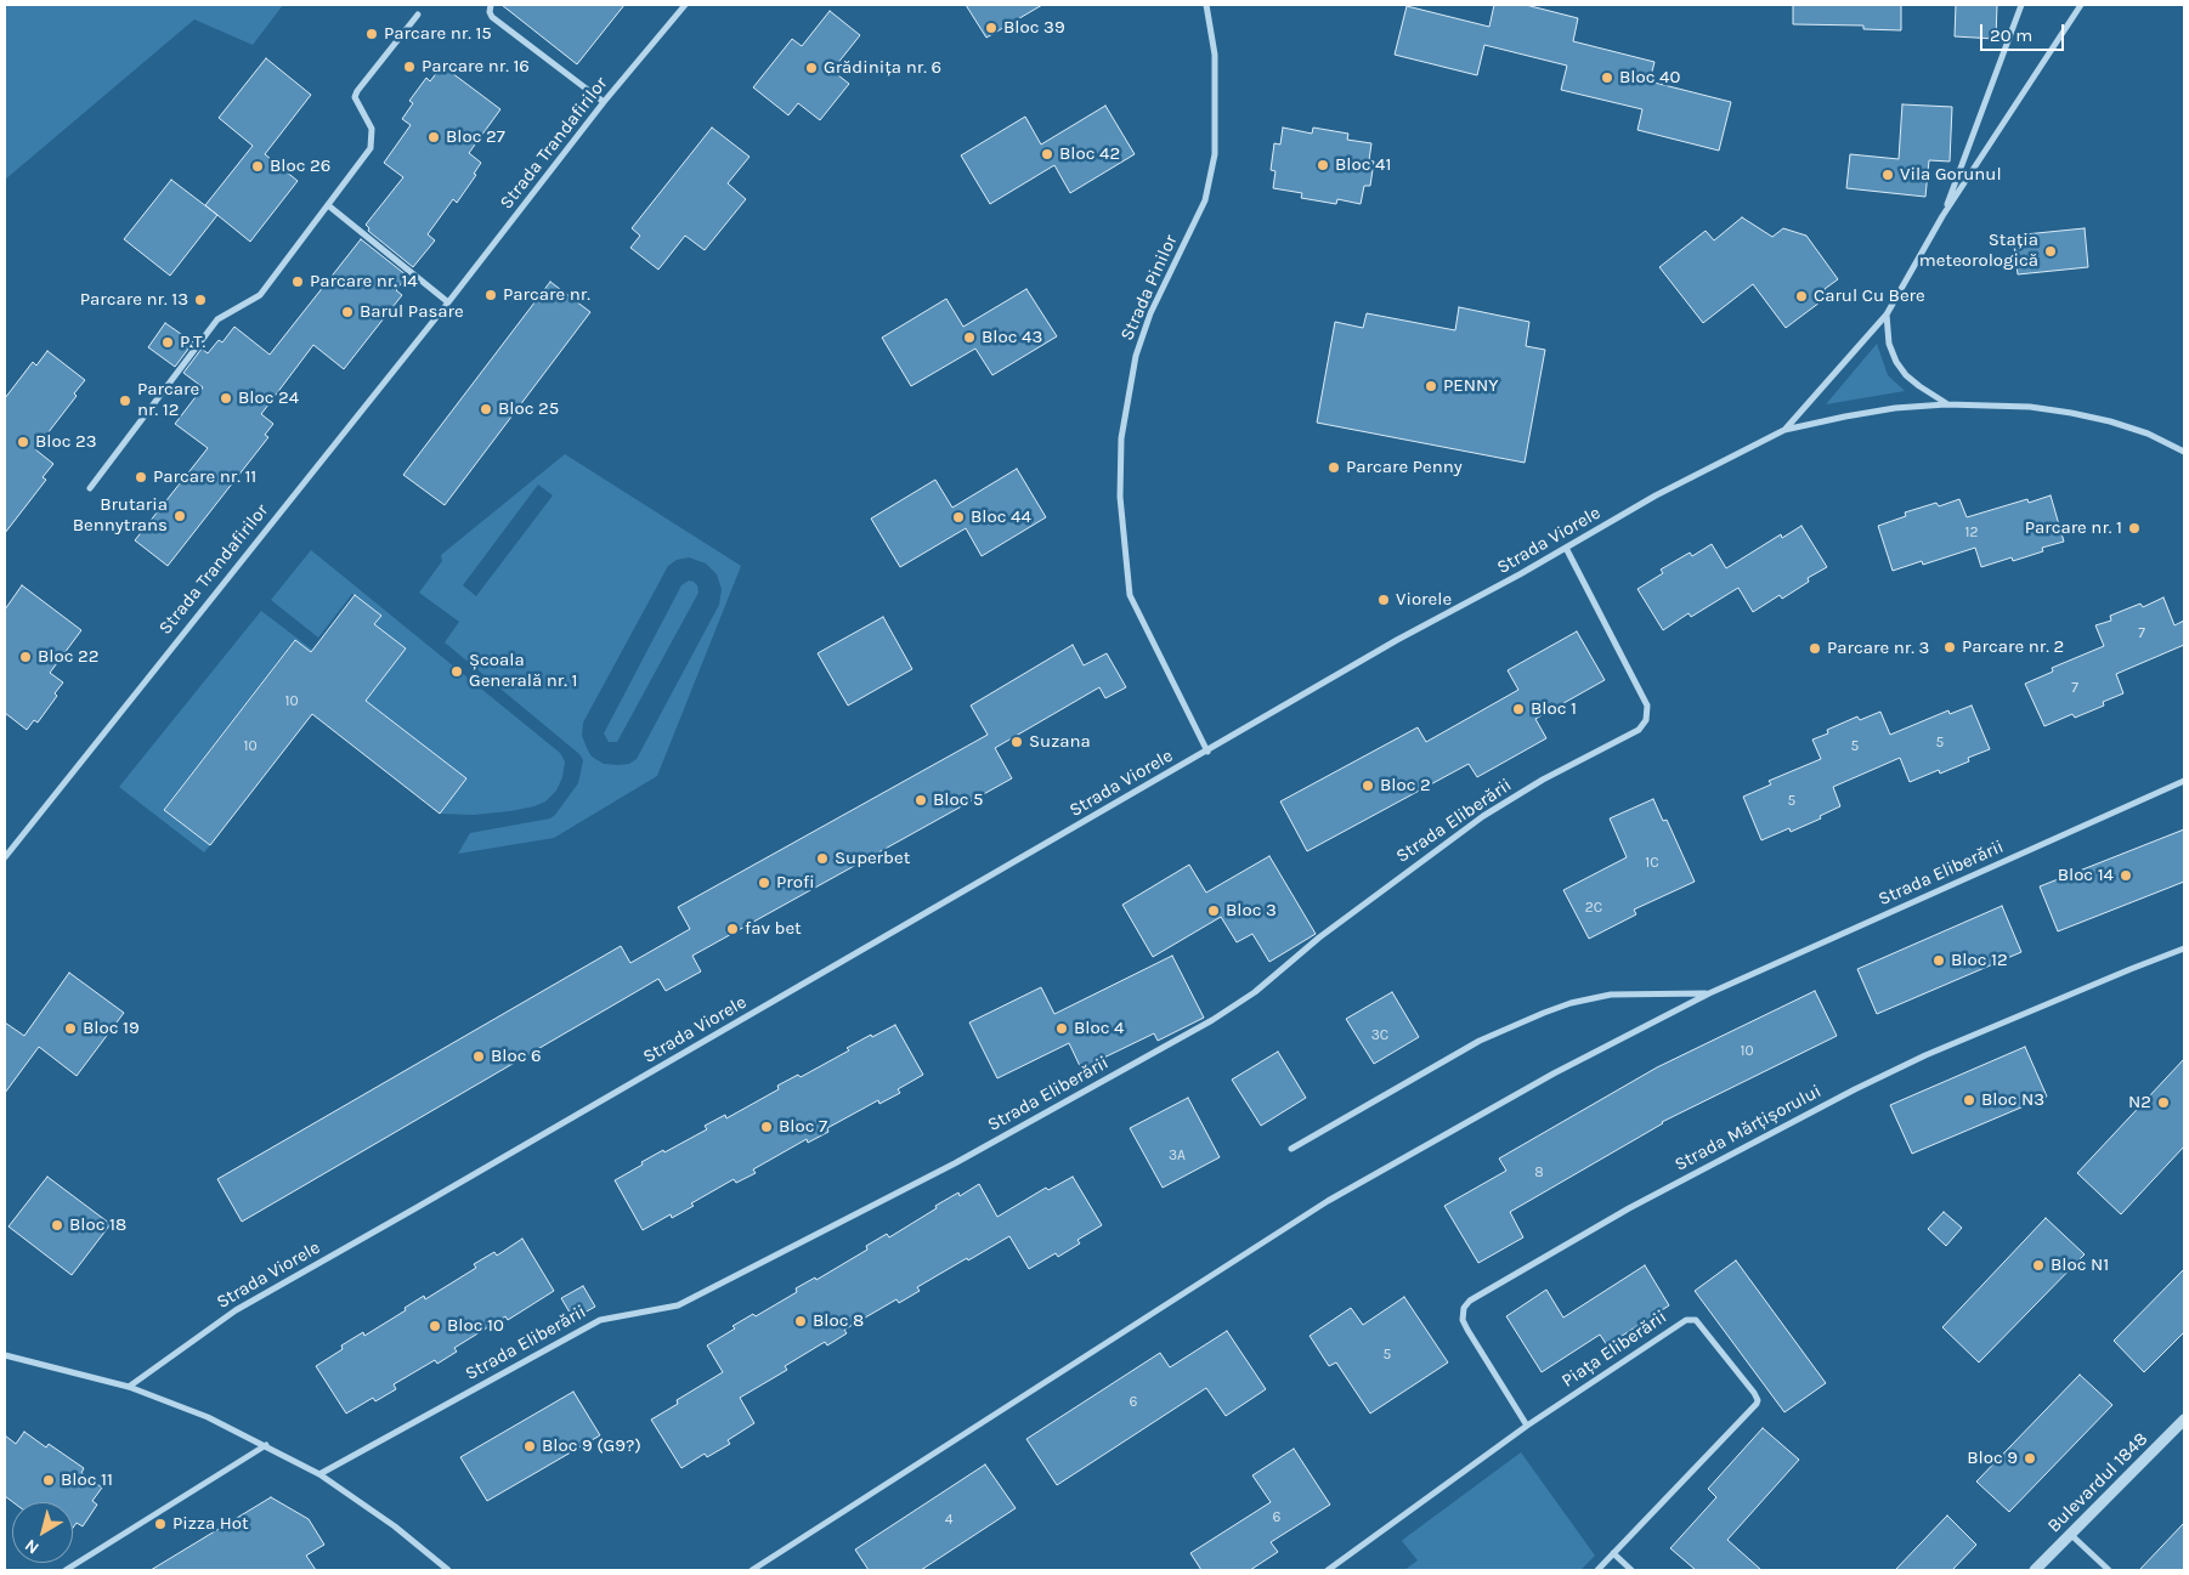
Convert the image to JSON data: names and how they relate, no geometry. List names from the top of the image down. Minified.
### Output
{"streets":{"street":["Strada Trandafirilor","Strada Pinilor","Strada Viorele","Strada Eliberării","Strada Mărțișorului","Piața Eliberării","Bulevardul 1848"]},"crossings":[["Strada Pinilor","Strada Viorele"],["Strada Viorele","Strada Eliberării"],["Strada Mărțișorului","Piața Eliberării"]],"places":["Bloc 39","Parcare nr. 15","Parcare nr. 16","Grădinița nr. 6","Bloc 40","Bloc 27","Bloc 42","Bloc 41","Bloc 26","Vila Gorunul","Stația meteorologică","Parcare nr. 14","Parcare nr.","Carul Cu Bere","Parcare nr. 13","Barul Pasare","Bloc 43","P.T.","PENNY","Bloc 24","Parcare nr. 12","Bloc 25","Bloc 23","Parcare Penny","Parcare nr. 11","Brutaria Bennytrans","Bloc 44","Parcare nr. 1","Viorele","Parcare nr. 2","Parcare nr. 3","Bloc 22","Școala Generală nr. 1","Bloc 1","Suzana","Bloc 2","Bloc 5","Superbet","Bloc 14","Profi","Bloc 3","fav bet","Bloc 12","Bloc 19","Bloc 4","Bloc 6","Bloc N3","N2","Bloc 7","Bloc 18","Bloc N1","Bloc 8","Bloc 10","Bloc 9 (G9?)","Bloc 9","Bloc 11","Pizza Hot"],"house_numbers":["12","7","7","10","5","10","5","5","1C","2C","3C","10","3A","8","5","6","6","4"],"scale_bar":"20 m","north":"bottom left"}
